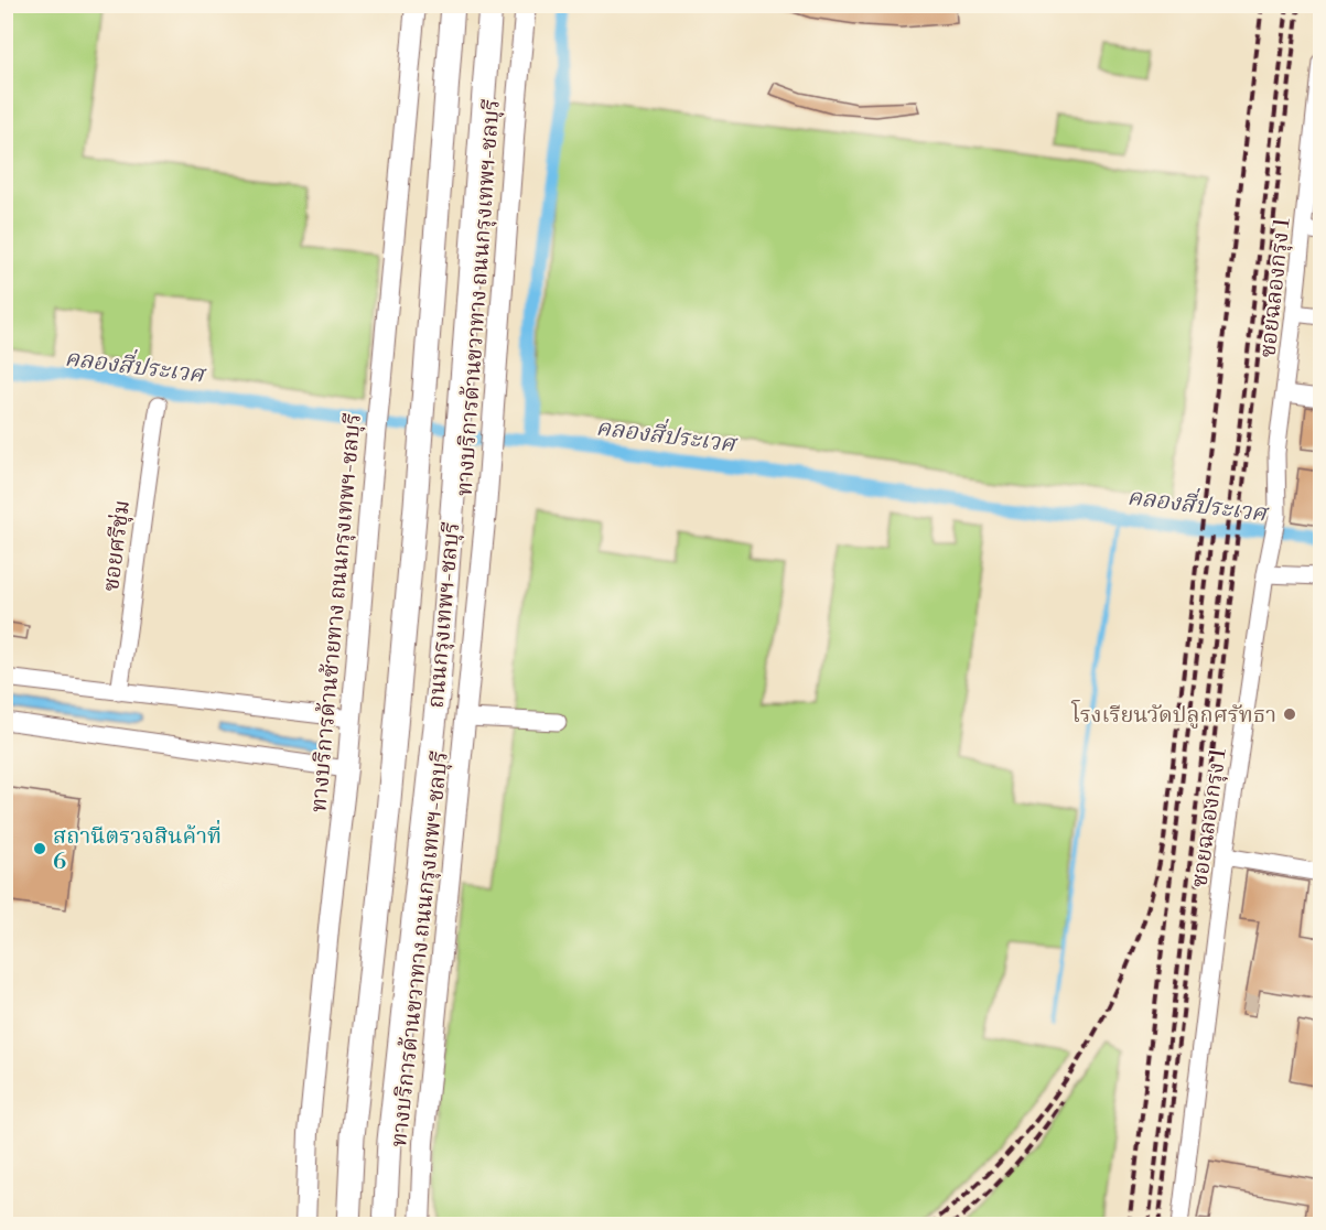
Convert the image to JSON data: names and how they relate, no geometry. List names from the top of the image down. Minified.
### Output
{"streets":{"highway":["ถนนกรุงเทพฯ-ชลบุรี"],"main road":["ทางบริการด้านขวาทาง ถนนกรุงเทพฯ-ชลบุรี","ทางบริการด้านซ้ายทาง ถนนกรุงเทพฯ-ชลบุรี"],"street":["ซอยฉลองกรุง 1","ซอยศรีชุ่ม"]},"water":["คลองสี่ประเวศ"],"places":["โรงเรียนวัดปลูกศรัทธา","สถานีตรวจสินค้าที่ 6"]}
